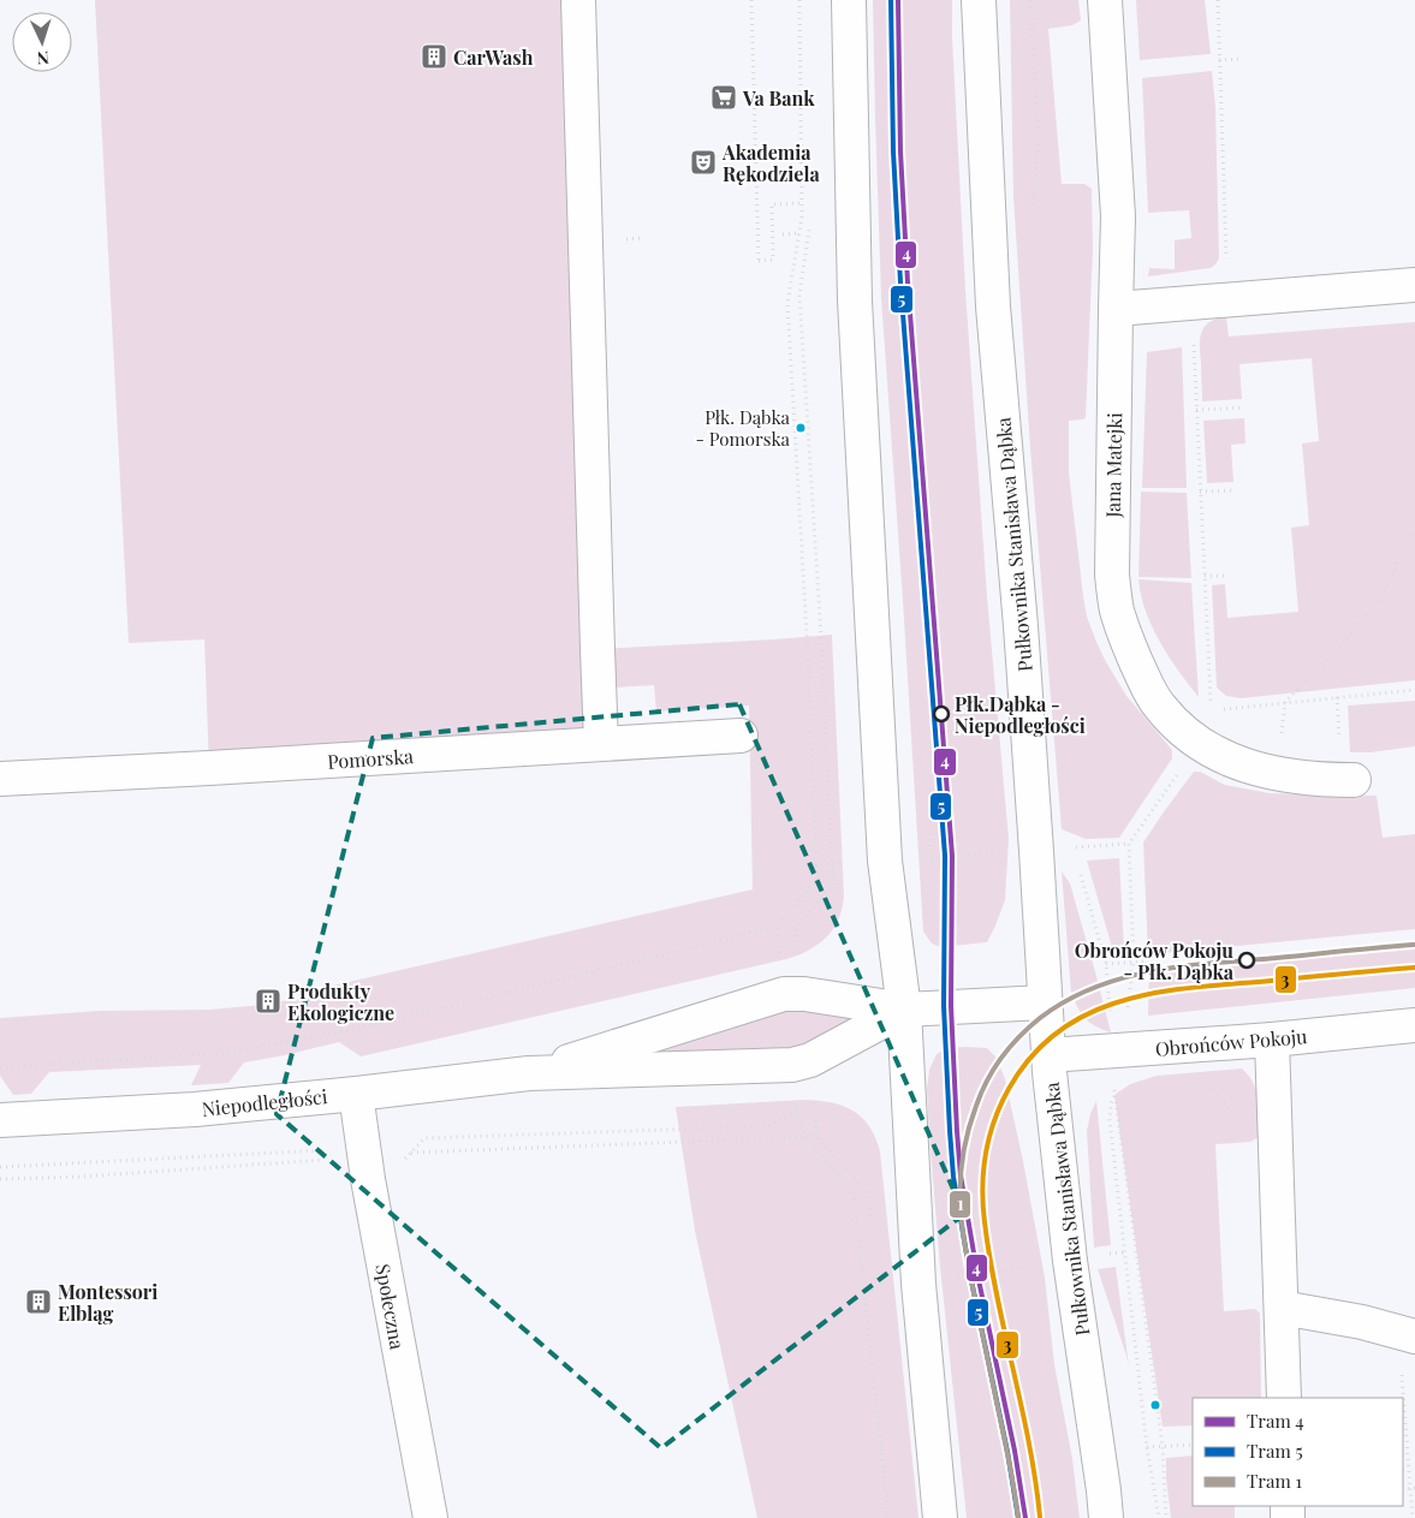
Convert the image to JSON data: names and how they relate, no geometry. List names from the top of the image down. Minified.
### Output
{"streets":{"street":["Jana Matejki","Pułkownika Stanisława Dąbka","Pomorska","Obrońców Pokoju","Niepodległości","Społeczna"]},"crossings":[["Pułkownika Stanisława Dąbka","Obrońców Pokoju"],["Pułkownika Stanisława Dąbka","Niepodległości"],["Niepodległości","Społeczna"]],"places":{"building":["CarWash","Produkty Ekologiczne","Montessori Elbląg"],"supermarket":["Va Bank"],"theatre":["Akademia Rękodziela"],"other":["Płk. Dąbka - Pomorska","Płk.Dąbka - Niepodległości","Obrońców Pokoju - Płk. Dąbka"]},"lines":["tram line 4","tram line 5","tram line 1","transit line 3"],"legend":["Tram 4","Tram 5","Tram 1"],"north":"bottom"}
